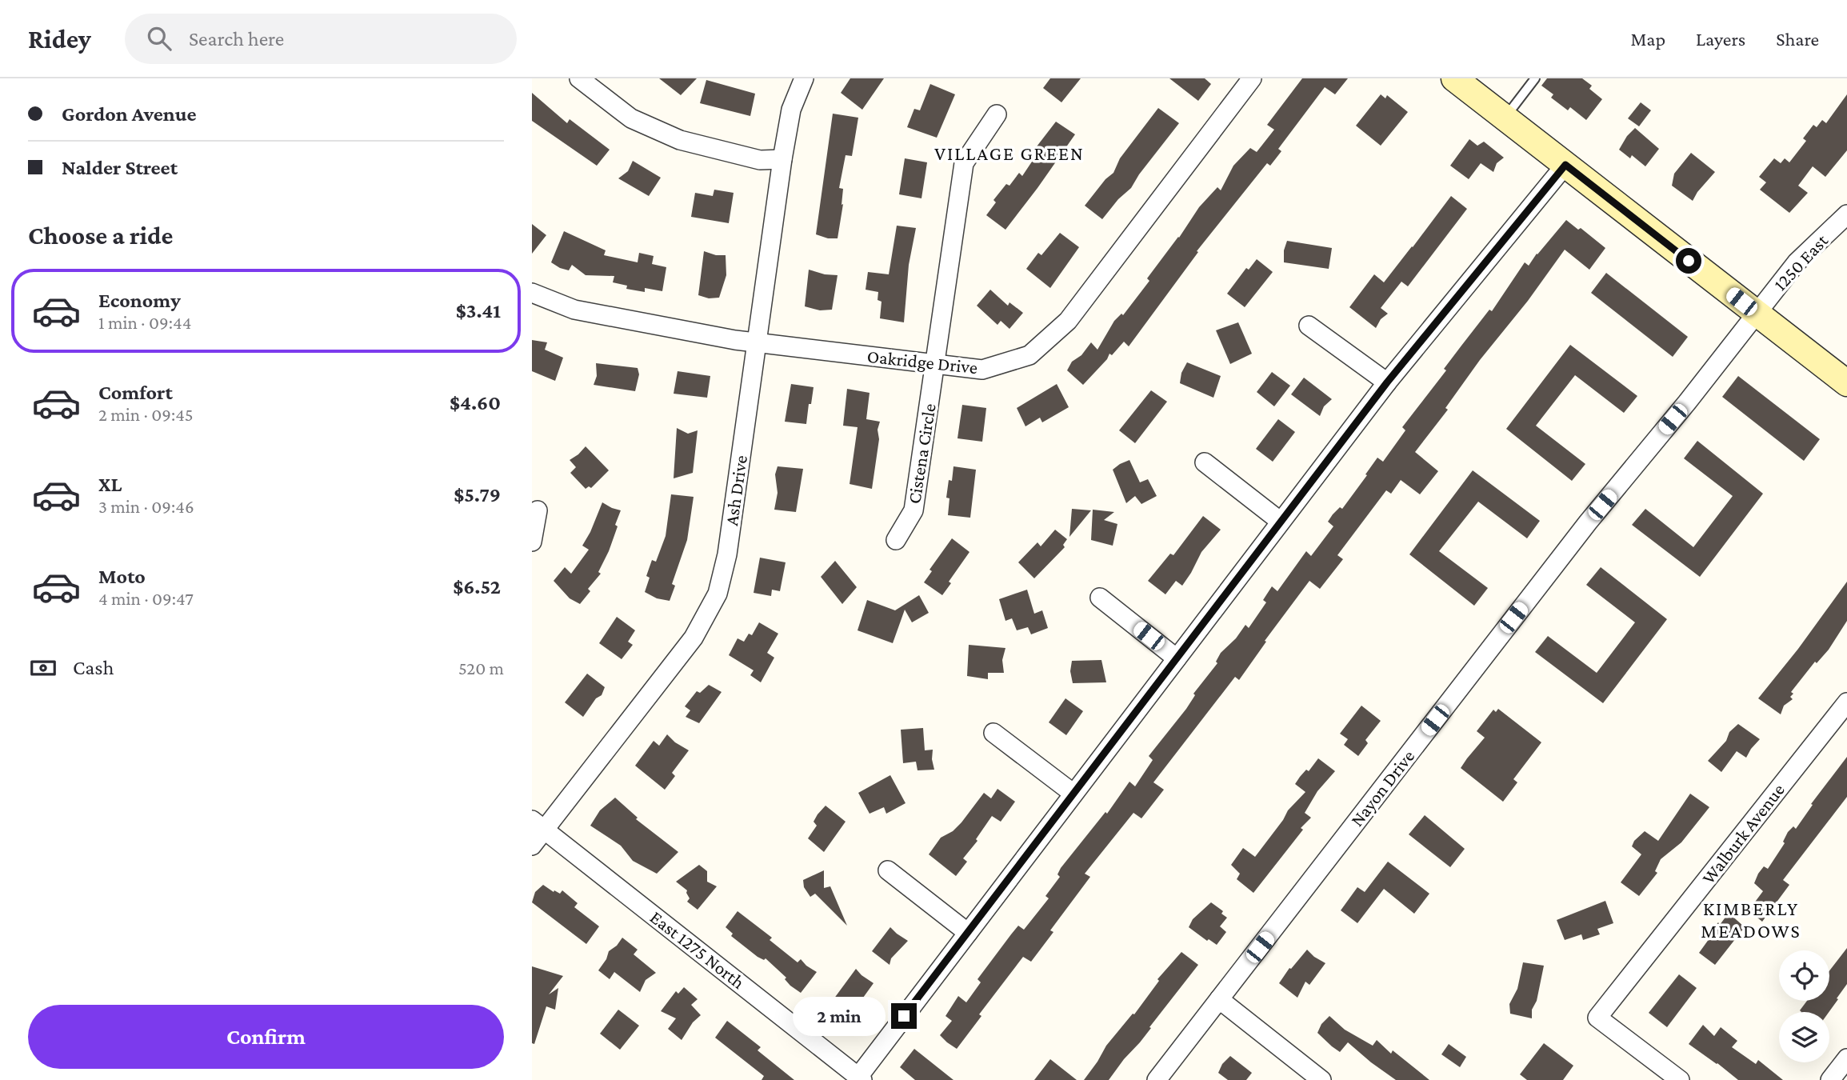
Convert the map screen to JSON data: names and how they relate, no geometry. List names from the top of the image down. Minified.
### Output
{"streets":{"street":["1250 East","Oakridge Drive","Cistena Circle","Ash Drive","Nayon Drive","Walburk Avenue","East 1275 North"]},"crossings":[["1250 East","Nayon Drive"],["Oakridge Drive","Cistena Circle"],["Oakridge Drive","Ash Drive"],["Ash Drive","East 1275 North"]],"districts":["VILLAGE GREEN","KIMBERLY MEADOWS"],"page":{"header":"Ridey","search":"Search here","nav":["Map","Layers","Share"],"banner":["Gordon Avenue","Nalder Street"],"heading":"Choose a ride","list":[{"name":"Economy","note":"1 min · 09:44","value":"$3.41"},{"name":"Comfort","note":"2 min · 09:45","value":"$4.60"},{"name":"XL","note":"3 min · 09:46","value":"$5.79"},{"name":"Moto","note":"4 min · 09:47","value":"$6.52"}],"pay":["Cash","520 m"],"buttons":"Confirm","bubble":"2 min"}}
